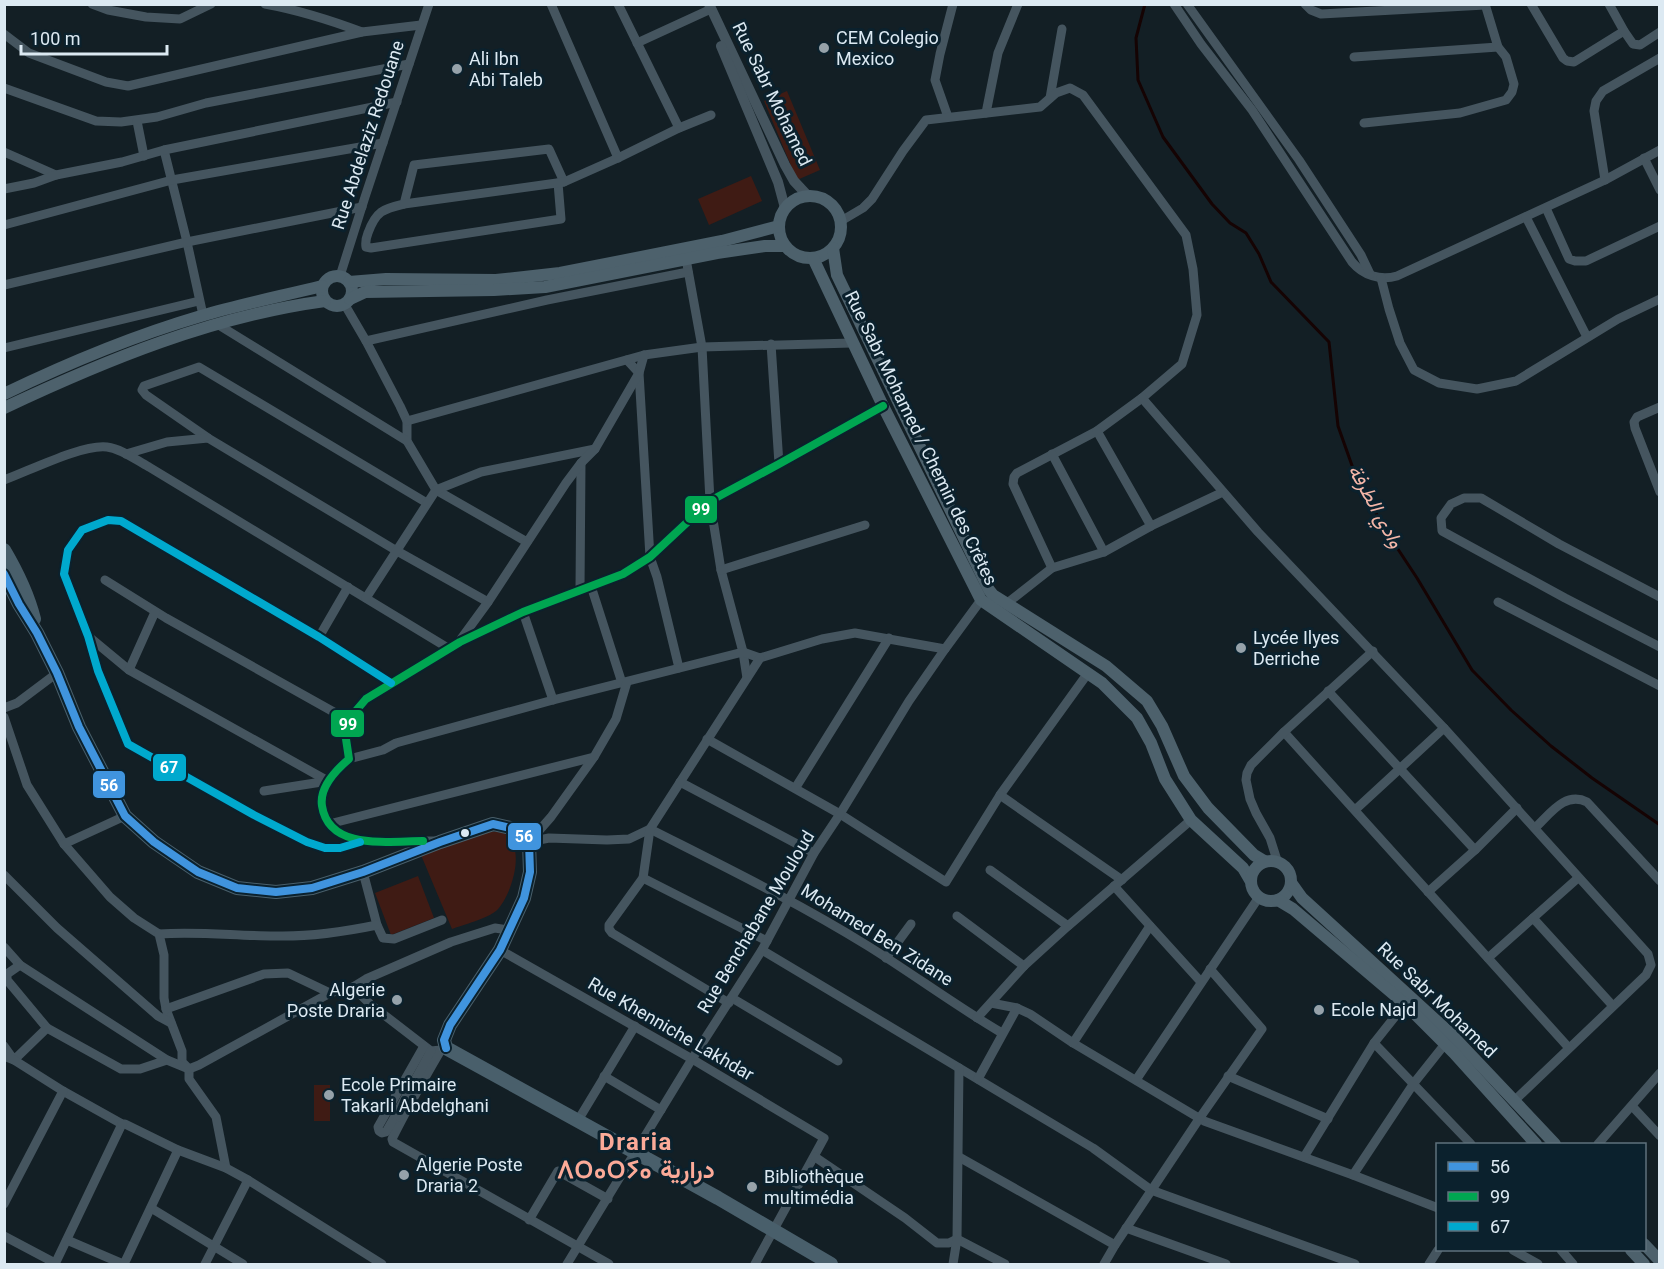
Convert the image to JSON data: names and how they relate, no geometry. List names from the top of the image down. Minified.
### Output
{"streets":{"main road":["Rue Sabr Mohamed","Rue Sabr Mohamed / Chemin des Crêtes"],"street":["Rue Abdelaziz Redouane","Rue Benchabane Mouloud","Mohamed Ben Zidane","Rue Khenniche Lakhdar"]},"crossings":[["Rue Sabr Mohamed","Rue Sabr Mohamed / Chemin des Crêtes"],["Rue Sabr Mohamed / Chemin des Crêtes","Rue Benchabane Mouloud"],["Rue Benchabane Mouloud","Mohamed Ben Zidane"],["Rue Benchabane Mouloud","Rue Khenniche Lakhdar"]],"districts":["Draria ⴷⵔⴰⵔⵢⴰ درارية"],"water":["وادي الطرفة"],"places":["CEM Colegio Mexico","Ali Ibn Abi Taleb","Lycée Ilyes Derriche","Algerie Poste Draria","Ecole Najd","Ecole Primaire Takarli Abdelghani","Algerie Poste Draria 2","Bibliothèque multimédia"],"lines":["transit line 99","transit line 67","transit line 56"],"legend":["56","99","67"],"scale_bar":"100 m"}
